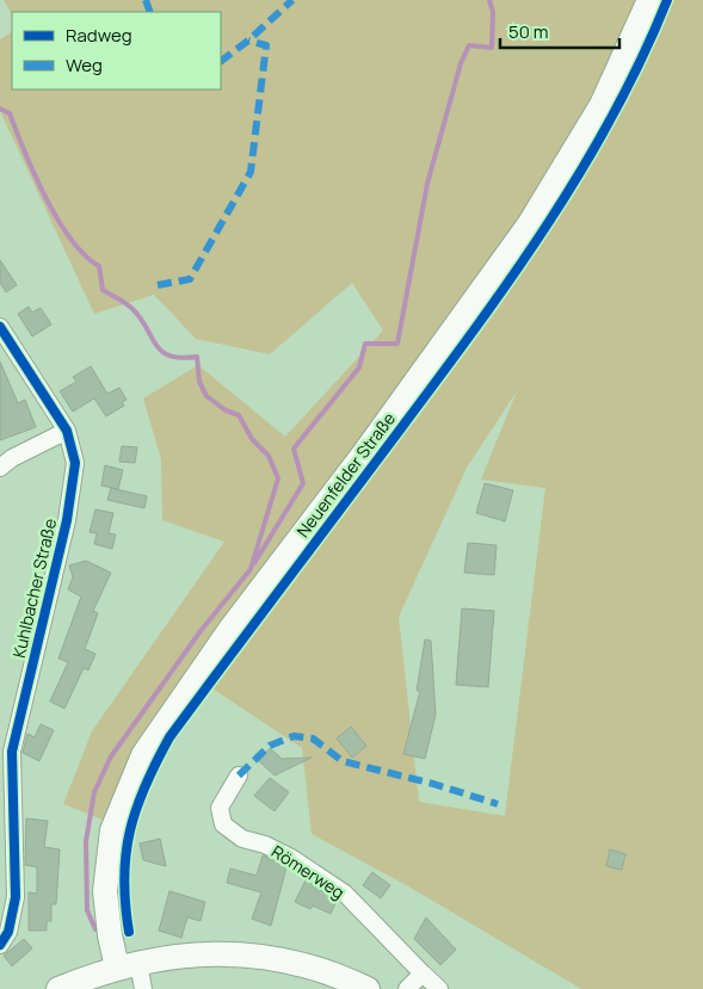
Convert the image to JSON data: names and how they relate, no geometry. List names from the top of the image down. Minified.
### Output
{"streets":{"main road":["Neuenfelder Straße"],"street":["Kuhlbacher Straße","Römerweg"]},"legend":["Radweg","Weg"],"scale_bar":"50 m"}
